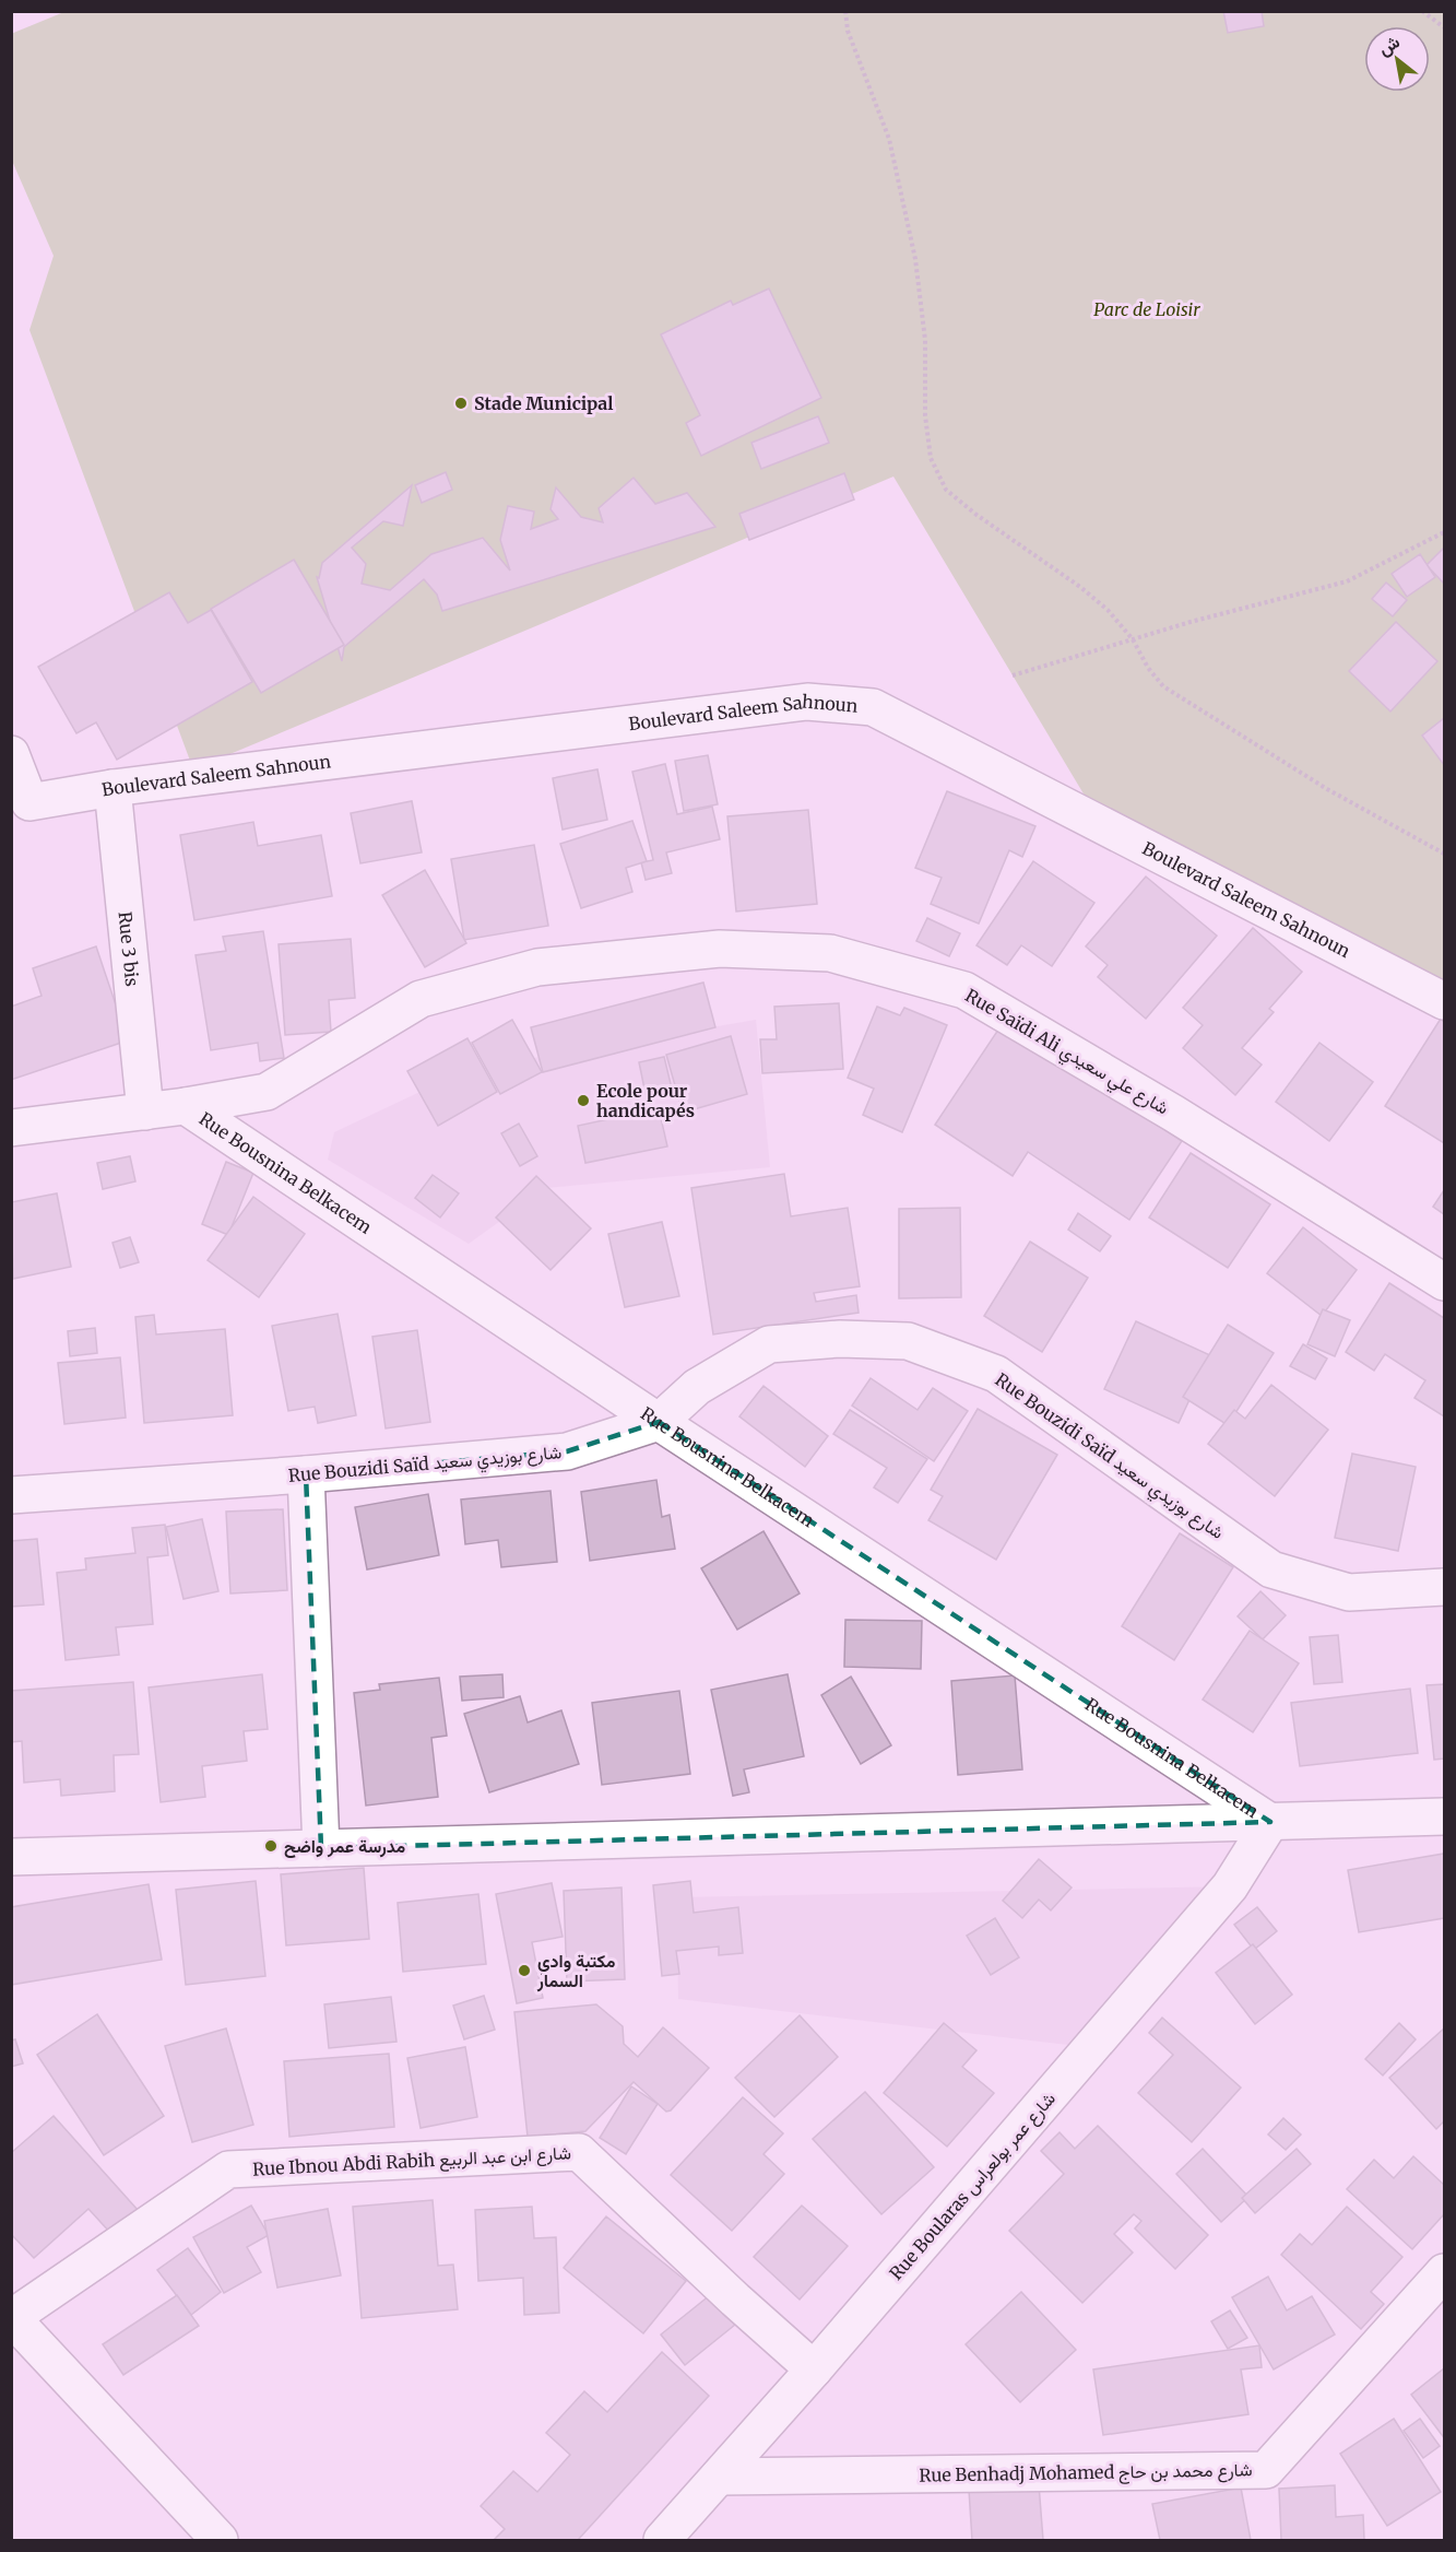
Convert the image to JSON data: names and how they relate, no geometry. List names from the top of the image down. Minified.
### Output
{"streets":{"street":["Boulevard Saleem Sahnoun","Rue 3 bis","Rue Saïdi Ali شارع علي سعيدي","Rue Bousnina Belkacem","Rue Bouzidi Saïd شارع بوزيدي سعيد","Rue Ibnou Abdi Rabih شارع ابن عبد الربيع","Rue Boularas شارع عمر بولعراس","Rue Benhadj Mohamed شارع محمد بن حاج"]},"crossings":[["Boulevard Saleem Sahnoun","Rue 3 bis"],["Rue 3 bis","Rue Saïdi Ali شارع علي سعيدي"],["Rue Saïdi Ali شارع علي سعيدي","Rue Bousnina Belkacem"],["Rue Bousnina Belkacem","Rue Bouzidi Saïd شارع بوزيدي سعيد"],["Rue Bousnina Belkacem","Rue Boularas شارع عمر بولعراس"],["Rue Ibnou Abdi Rabih شارع ابن عبد الربيع","Rue Boularas شارع عمر بولعراس"],["Rue Boularas شارع عمر بولعراس","Rue Benhadj Mohamed شارع محمد بن حاج"]],"parks":["Parc de Loisir"],"places":["Stade Municipal","Ecole pour handicapés","مدرسة عمر واضح","مكتبة وادي السمار"],"north":"top left"}
